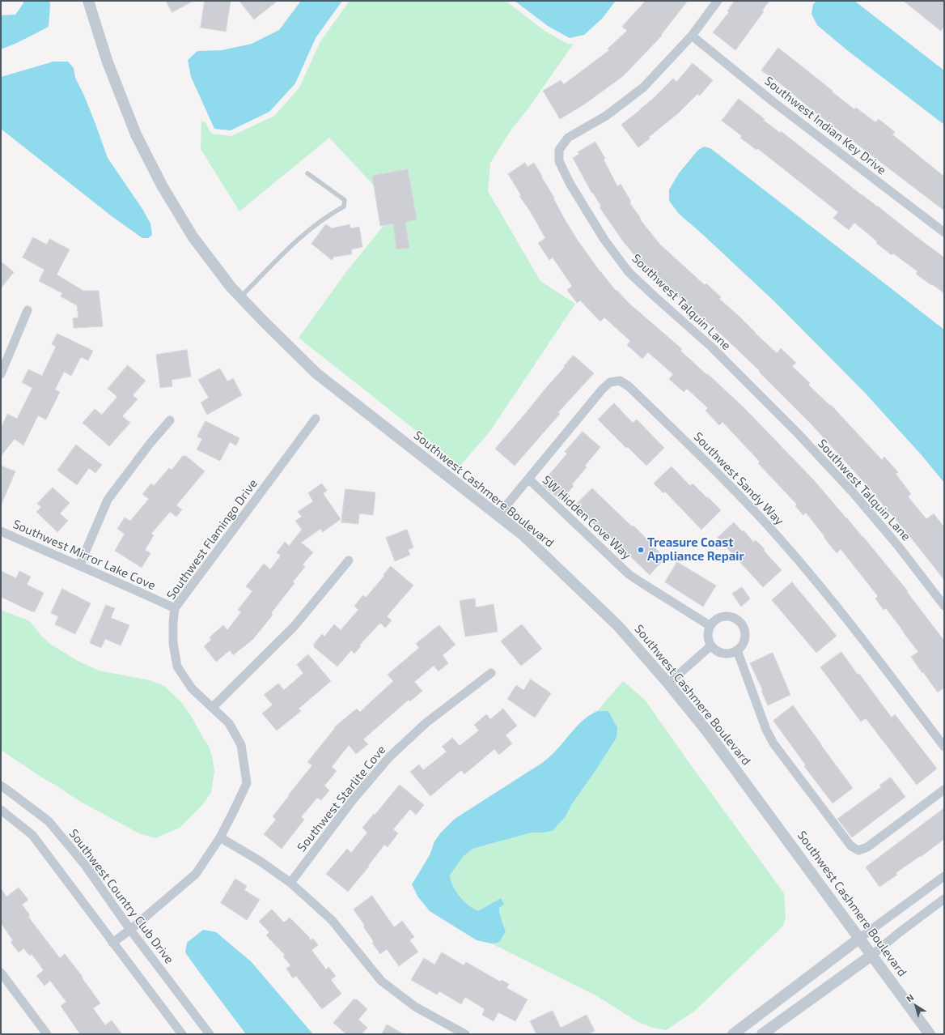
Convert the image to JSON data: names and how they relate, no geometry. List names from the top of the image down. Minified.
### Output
{"streets":{"street":["Southwest Indian Key Drive","Southwest Talquin Lane","Southwest Sandy Way","Southwest Cashmere Boulevard","SW Hidden Cove Way","Southwest Flamingo Drive","Southwest Mirror Lake Cove","Southwest Starlite Cove","Southwest Country Club Drive"]},"crossings":[["Southwest Indian Key Drive","Southwest Talquin Lane"],["Southwest Sandy Way","Southwest Cashmere Boulevard"],["Southwest Sandy Way","SW Hidden Cove Way"],["Southwest Flamingo Drive","Southwest Mirror Lake Cove"],["Southwest Flamingo Drive","Southwest Country Club Drive"]],"places":["Treasure Coast Appliance Repair"],"north":"top left"}
